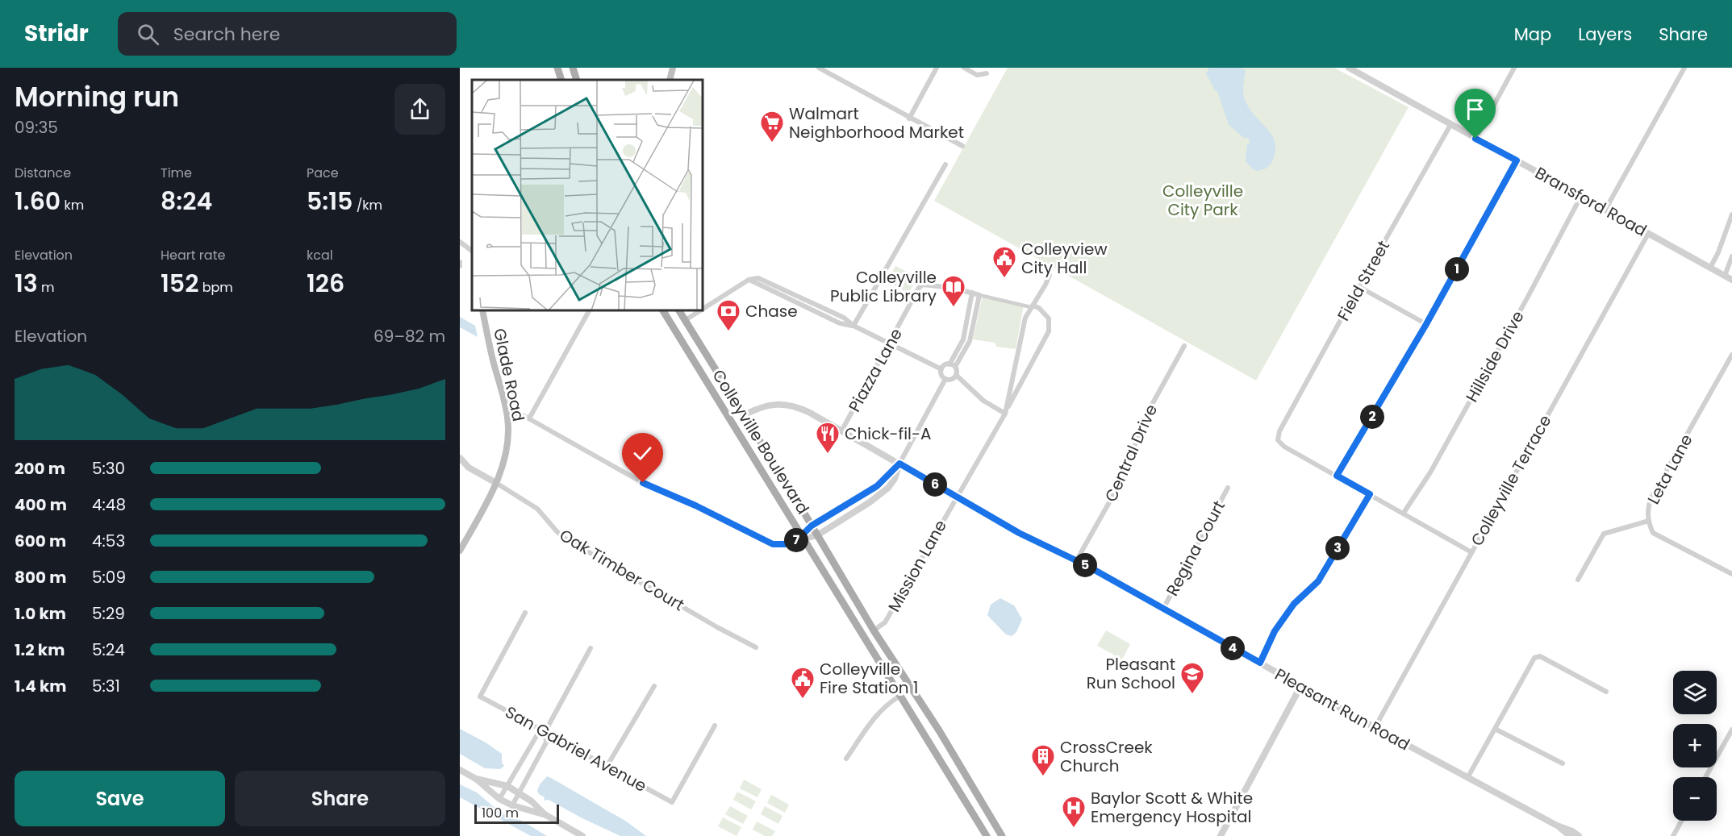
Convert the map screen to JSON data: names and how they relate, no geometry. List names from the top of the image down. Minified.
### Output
{"streets":{"main road":["Glade Road","Colleyville Boulevard"],"street":["Bransford Road","Field Street","Hillside Drive","Piazza Lane","Central Drive","Leta Lane","Colleyville Terrace","Regina Court","Mission Lane","Oak Timber Court","Pleasant Run Road","San Gabriel Avenue"]},"crossings":[["Bransford Road","Field Street"],["Bransford Road","Hillside Drive"],["Bransford Road","Colleyville Terrace"],["Piazza Lane","Pleasant Run Road"],["Glade Road","Oak Timber Court"],["Colleyville Boulevard","Mission Lane"],["Colleyville Boulevard","Pleasant Run Road"],["Central Drive","Pleasant Run Road"],["Colleyville Terrace","Pleasant Run Road"],["Regina Court","Pleasant Run Road"],["Mission Lane","Pleasant Run Road"]],"parks":["Colleyville City Park"],"places":{"supermarket":["Walmart Neighborhood Market"],"public building":["Colleyview City Hall","Colleyville Fire Station 1"],"library":["Colleyville Public Library"],"bank":["Chase"],"restaurant":["Chick-fil-A"],"school or university":["Pleasant Run School"],"building":["CrossCreek Church"],"hospital":["Baylor Scott & White Emergency Hospital"]},"scale_bar":"100 m","page":{"header":"Stridr","search":"Search here","nav":["Map","Layers","Share"],"heading":["Morning run","09:35"],"stats":[["Distance","1.60 km"],["Time","8:24"],["Pace","5:15 /km"],["Elevation","13 m"],["Heart rate","152 bpm"],["kcal","126"]],"pins":["1","2","6","7","3","5","4"],"chart":["Elevation","69–82 m"],"list":[{"name":"200 m","note":"5:30"},{"name":"400 m","note":"4:48"},{"name":"600 m","note":"4:53"},{"name":"800 m","note":"5:09"},{"name":"1.0 km","note":"5:29"},{"name":"1.2 km","note":"5:24"},{"name":"1.4 km","note":"5:31"}],"map_buttons":["+","−"],"buttons":["Save","Share"],"scale":"100 m"}}
